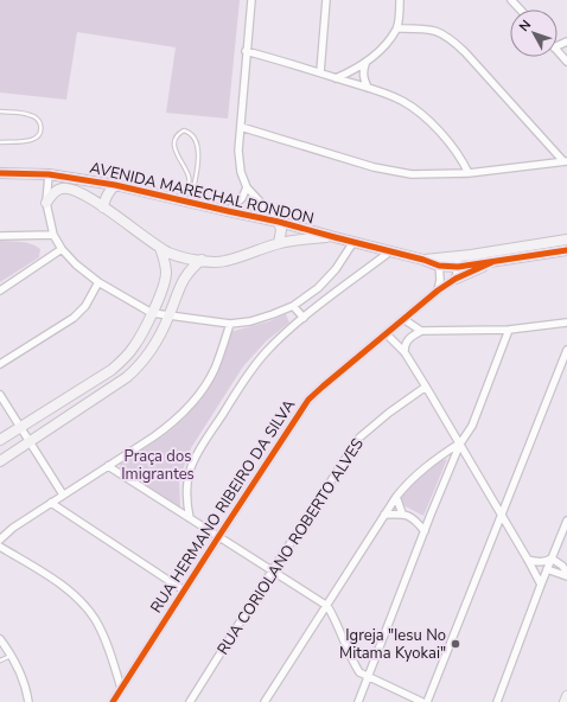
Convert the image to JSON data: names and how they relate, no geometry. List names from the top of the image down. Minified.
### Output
{"streets":{"street":["AVENIDA MARECHAL RONDON","RUA HERMANO RIBEIRO DA SILVA","RUA CORIOLANO ROBERTO ALVES"]},"parks":["Praça dos Imigrantes"],"places":["Igreja \"Iesu No Mitama Kyokai\""],"north":"top left"}
